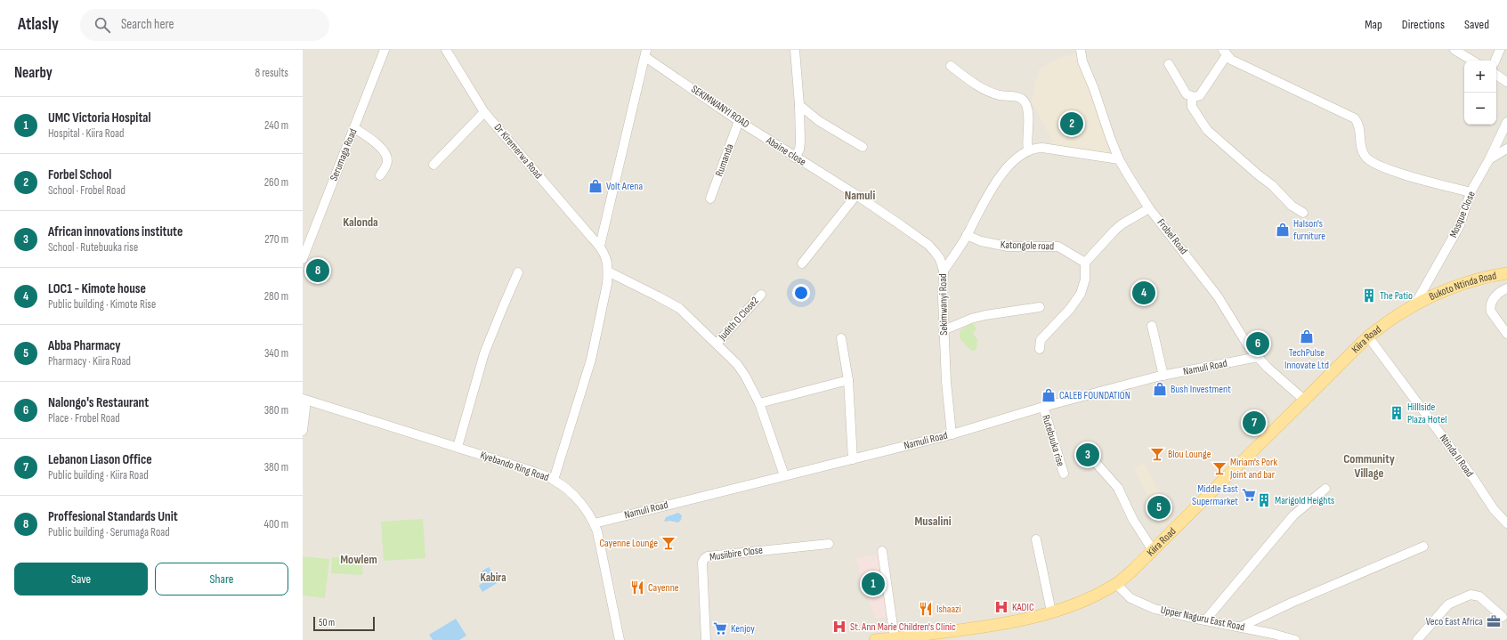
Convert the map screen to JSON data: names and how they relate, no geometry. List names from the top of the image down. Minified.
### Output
{"streets":{"main road":["Bukoto Ntinda Road","Kiira Road"],"street":["SEKIMWANYI ROAD","Dr Kiremerwa Road","Abaine close","Serumaga Road","Rumanda","Mosque Close","Frobel Road","Katongole road","Sekimwanyi Road","Judith O Close2","Namuli Road","Rutebuuka rise","Ntinda II Road","Kyebando Ring Road","Musiibire Close","Upper Naguru East Road"]},"crossings":[["SEKIMWANYI ROAD","Abaine close"],["Abaine close","Rumanda"],["Abaine close","Sekimwanyi Road"],["Mosque Close","Bukoto Ntinda Road"],["Frobel Road","Kiira Road"],["Frobel Road","Namuli Road"],["Bukoto Ntinda Road","Kiira Road"],["Sekimwanyi Road","Namuli Road"],["Kiira Road","Ntinda II Road"],["Kiira Road","Upper Naguru East Road"],["Namuli Road","Rutebuuka rise"],["Namuli Road","Kyebando Ring Road"]],"districts":["Namuli","Kalonda","Community Village","Musalini","Mowlem","Kabira"],"places":{"shop":["Volt Arena","Halson's furniture","TechPulse Innovate Ltd","Bush Investment","CALEB FOUNDATION"],"building":["The Patio","Hilllside Plaza Hotel","Marigold Heights"],"bar":["Blou Lounge","Miriam's Pork Joint and bar","Cayenne Lounge"],"supermarket":["Middle East Supermarket","Kenjoy"],"restaurant":["Cayenne","Ishaazi"],"hospital":["KADIC","St. Ann Marie Children's Clinic"],"office":["Veco East Africa"]},"scale_bar":"50 m","page":{"header":"Atlasly","search":"Search here","nav":["Map","Directions","Saved"],"heading":["Nearby","8 results"],"map_buttons":["+","−"],"list":[{"mark":"1","name":"UMC Victoria Hospital","note":"Hospital · Kiira Road","value":"240 m"},{"mark":"2","name":"Forbel School","note":"School · Frobel Road","value":"260 m"},{"mark":"3","name":"African innovations institute","note":"School · Rutebuuka rise","value":"270 m"},{"mark":"4","name":"LOC1 - Kimote house","note":"Public building · Kimote Rise","value":"280 m"},{"mark":"5","name":"Abba Pharmacy","note":"Pharmacy · Kiira Road","value":"340 m"},{"mark":"6","name":"Nalongo's Restaurant","note":"Place · Frobel Road","value":"380 m"},{"mark":"7","name":"Lebanon Liason Office","note":"Public building · Kiira Road","value":"380 m"},{"mark":"8","name":"Proffesional Standards Unit","note":"Public building · Serumaga Road","value":"400 m"}],"pins":["2","8","4","6","7","3","5","1"],"buttons":["Save","Share"],"scale":"50 m"}}
